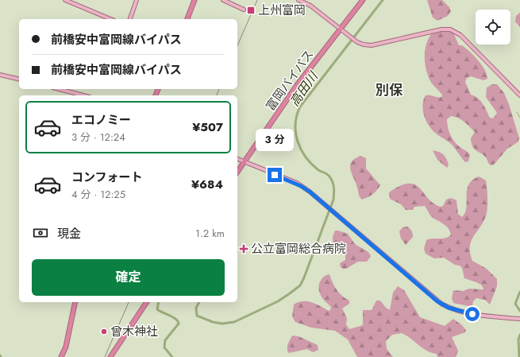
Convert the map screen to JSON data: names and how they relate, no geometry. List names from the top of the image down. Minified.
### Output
{"streets":{"highway":["富岡バイパス"]},"districts":["別保"],"water":["高田川"],"places":{"transit":["上州富岡"],"health":["公立富岡総合病院"],"other":["曾木神社"]},"page":{"banner":["前橋安中富岡線バイパス","前橋安中富岡線バイパス"],"list":[{"name":"エコノミー","note":"3 分 · 12:24","value":"¥507"},{"name":"コンフォート","note":"4 分 · 12:25","value":"¥684"}],"bubble":"3 分","pay":["現金","1.2 km"],"buttons":"確定"}}
